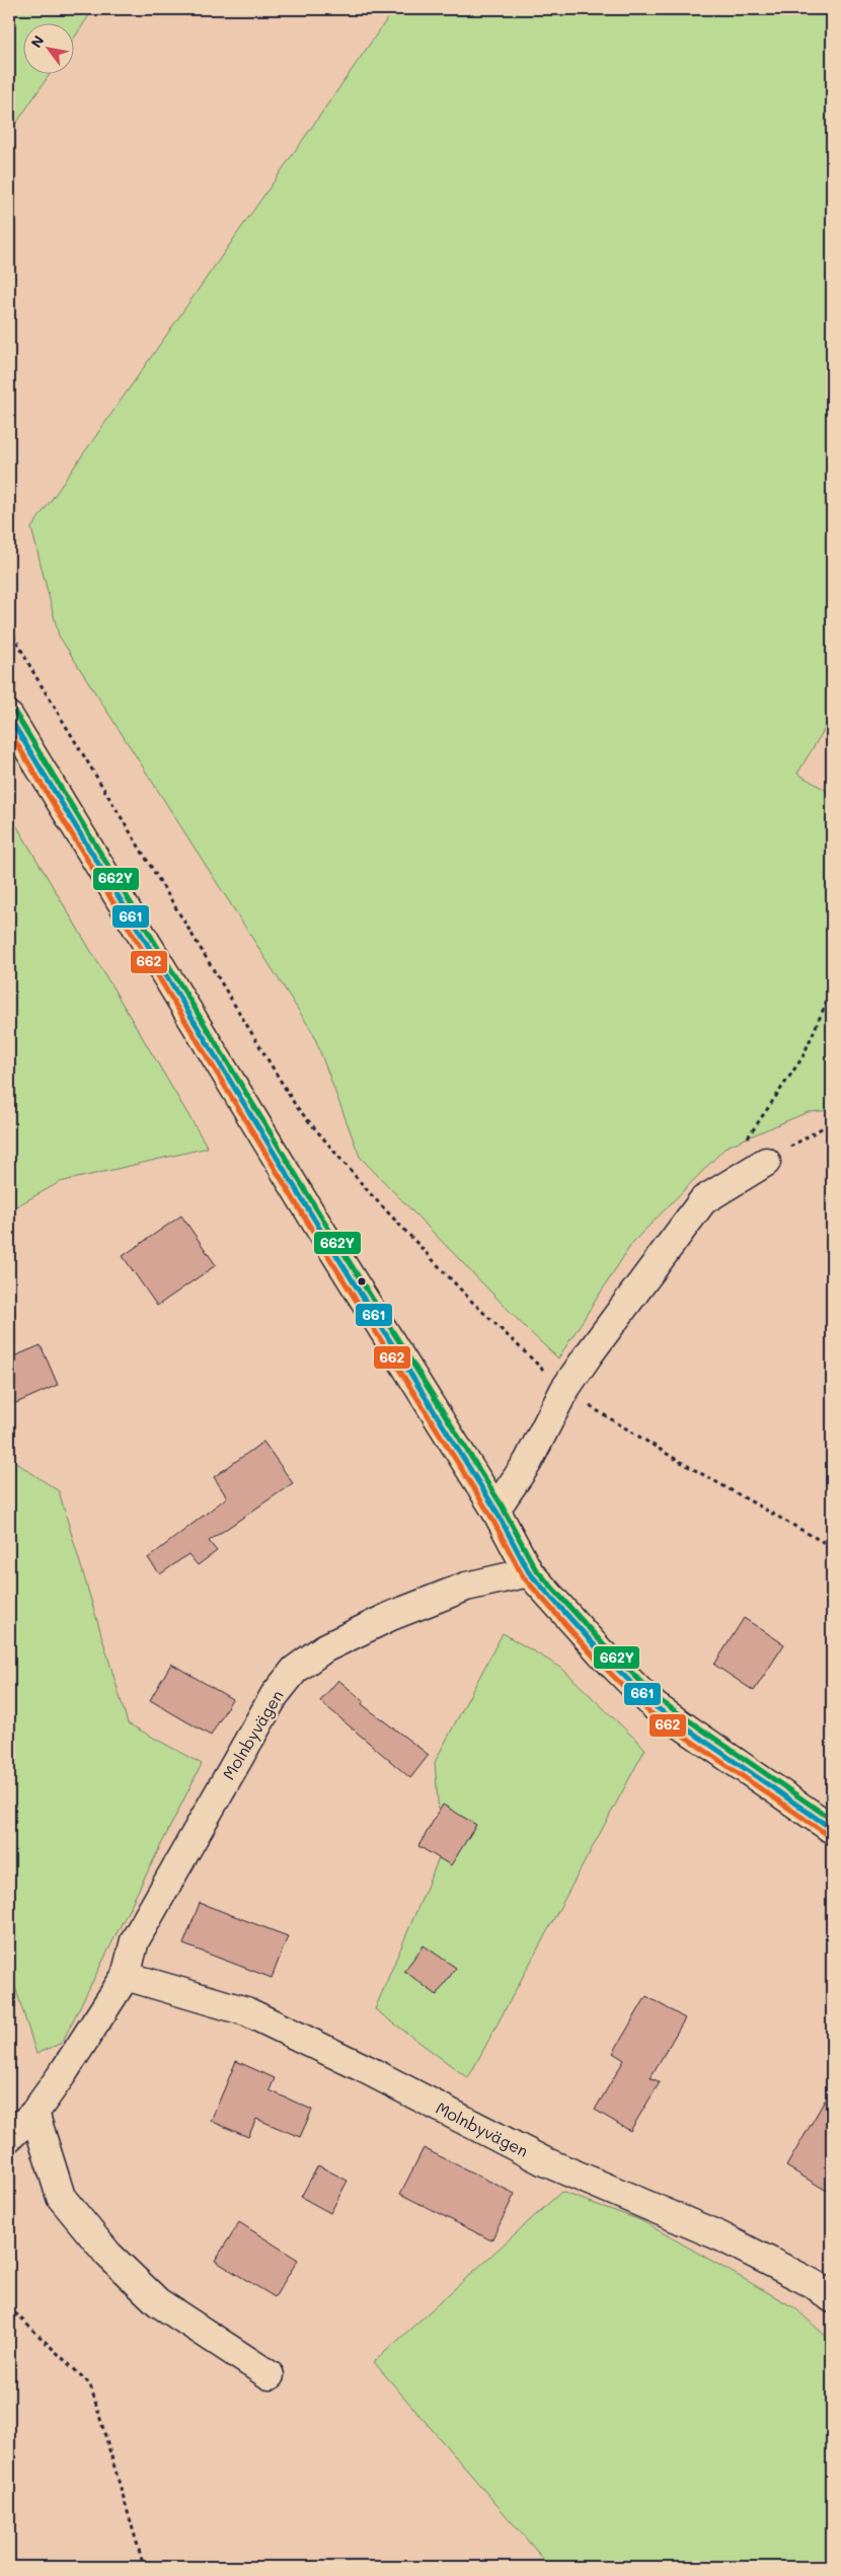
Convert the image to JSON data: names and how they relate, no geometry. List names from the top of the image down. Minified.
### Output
{"streets":{"street":["Molnbyvägen"]},"lines":["transit line 662Y","transit line 661","transit line 662"],"north":"top left"}
